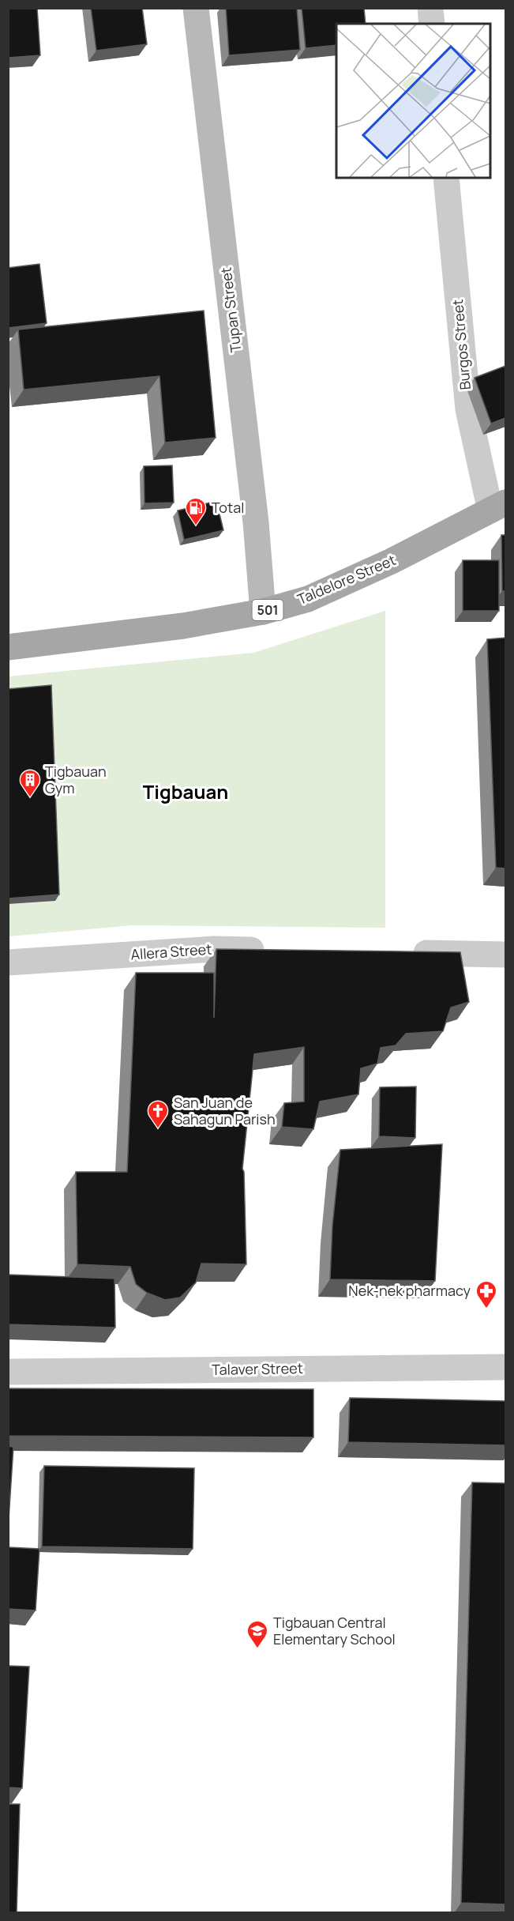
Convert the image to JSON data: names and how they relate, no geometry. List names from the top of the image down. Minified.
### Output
{"streets":{"main road":["Tupan Street","Taldelore Street","501"],"street":["Burgos Street","Allera Street","Talaver Street"]},"crossings":[["Tupan Street","Taldelore Street"],["Burgos Street","Taldelore Street"]],"districts":["Tigbauan"],"places":{"fuel station":["Total"],"building":["Tigbauan Gym"],"church":["San Juan de Sahagun Parish"],"pharmacy":["Nek-nek pharmacy"],"school or university":["Tigbauan Central Elementary School"]}}
